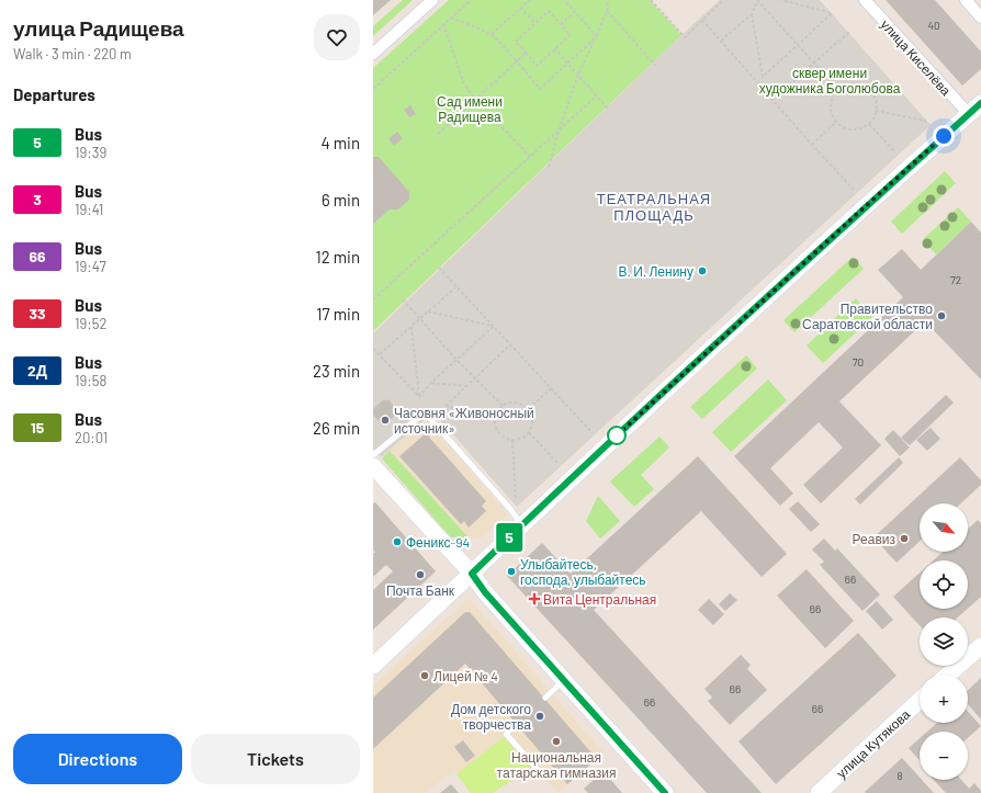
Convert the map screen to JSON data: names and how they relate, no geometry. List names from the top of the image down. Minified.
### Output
{"streets":{"main road":["улица Кутякова"],"street":["улица Киселёва"]},"districts":["ТЕАТРАЛЬНАЯ ПЛОЩАДЬ"],"parks":["сквер имени художника Боголюбова","Сад имени Радищева"],"places":{"other":["В. И. Ленину","Правительство Саратовской области","Часовня «Живоносный источник»","Реавиз","Феникс-94","Улыбайтесь, господа, улыбайтесь","Почта Банк","Лицей № 4","Дом детского творчества","Национальная татарская гимназия"],"health":["Вита Центральная"]},"lines":["bus line 5"],"house_numbers":["40","72","70","66","66","66","66","66","8"],"north":"bottom right","page":{"heading":[["улица Радищева","Walk · 3 min · 220 m"],"Departures"],"on_map":"5","list":[{"mark":"5","name":"Bus","note":"19:39","value":"4 min"},{"mark":"3","name":"Bus","note":"19:41","value":"6 min"},{"mark":"66","name":"Bus","note":"19:47","value":"12 min"},{"mark":"33","name":"Bus","note":"19:52","value":"17 min"},{"mark":"2Д","name":"Bus","note":"19:58","value":"23 min"},{"mark":"15","name":"Bus","note":"20:01","value":"26 min"}],"map_buttons":["+","−"],"buttons":["Directions","Tickets"]}}
